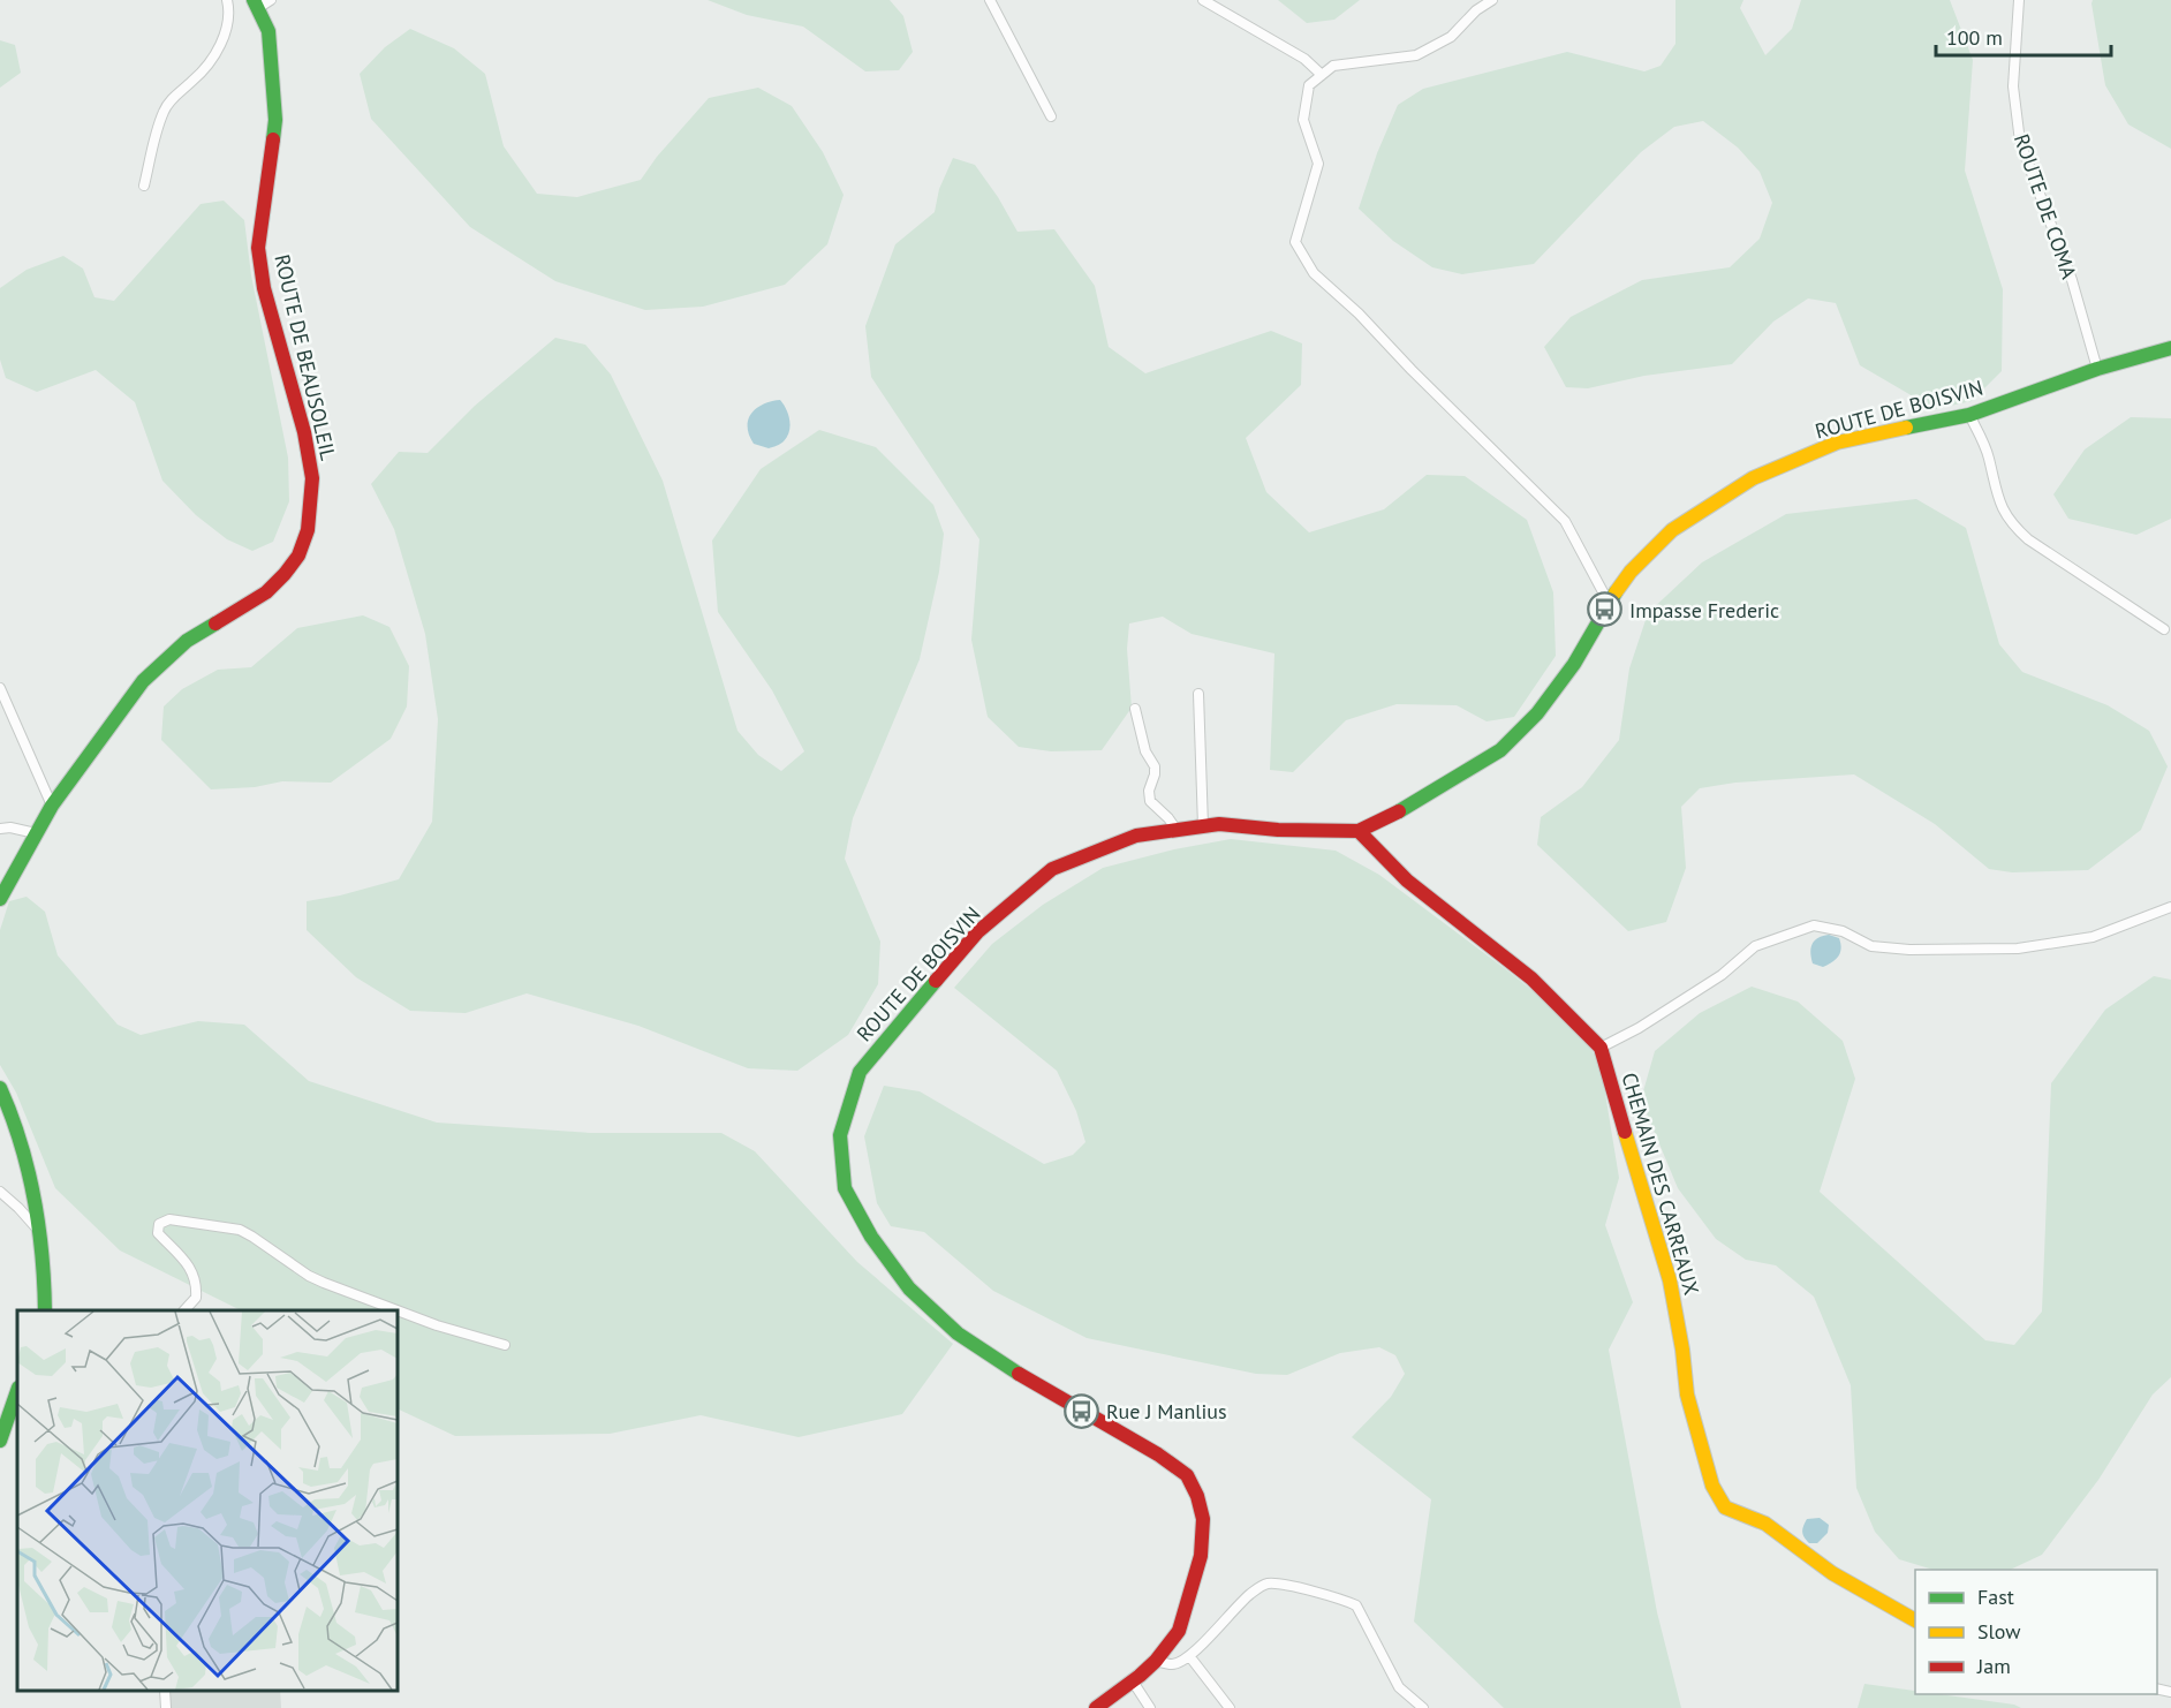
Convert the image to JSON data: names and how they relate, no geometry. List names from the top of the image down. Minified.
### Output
{"streets":{"main road":["ROUTE DE BEAUSOLEIL","ROUTE DE BOISVIN","CHEMAIN DES CARREAUX"],"street":["ROUTE DE COMA"]},"crossings":[["ROUTE DE COMA","ROUTE DE BOISVIN"],["ROUTE DE BOISVIN","CHEMAIN DES CARREAUX"]],"places":{"bus stop":["Impasse Frederic","Rue J Manlius"]},"legend":["Fast","Slow","Jam"],"scale_bar":"100 m"}
